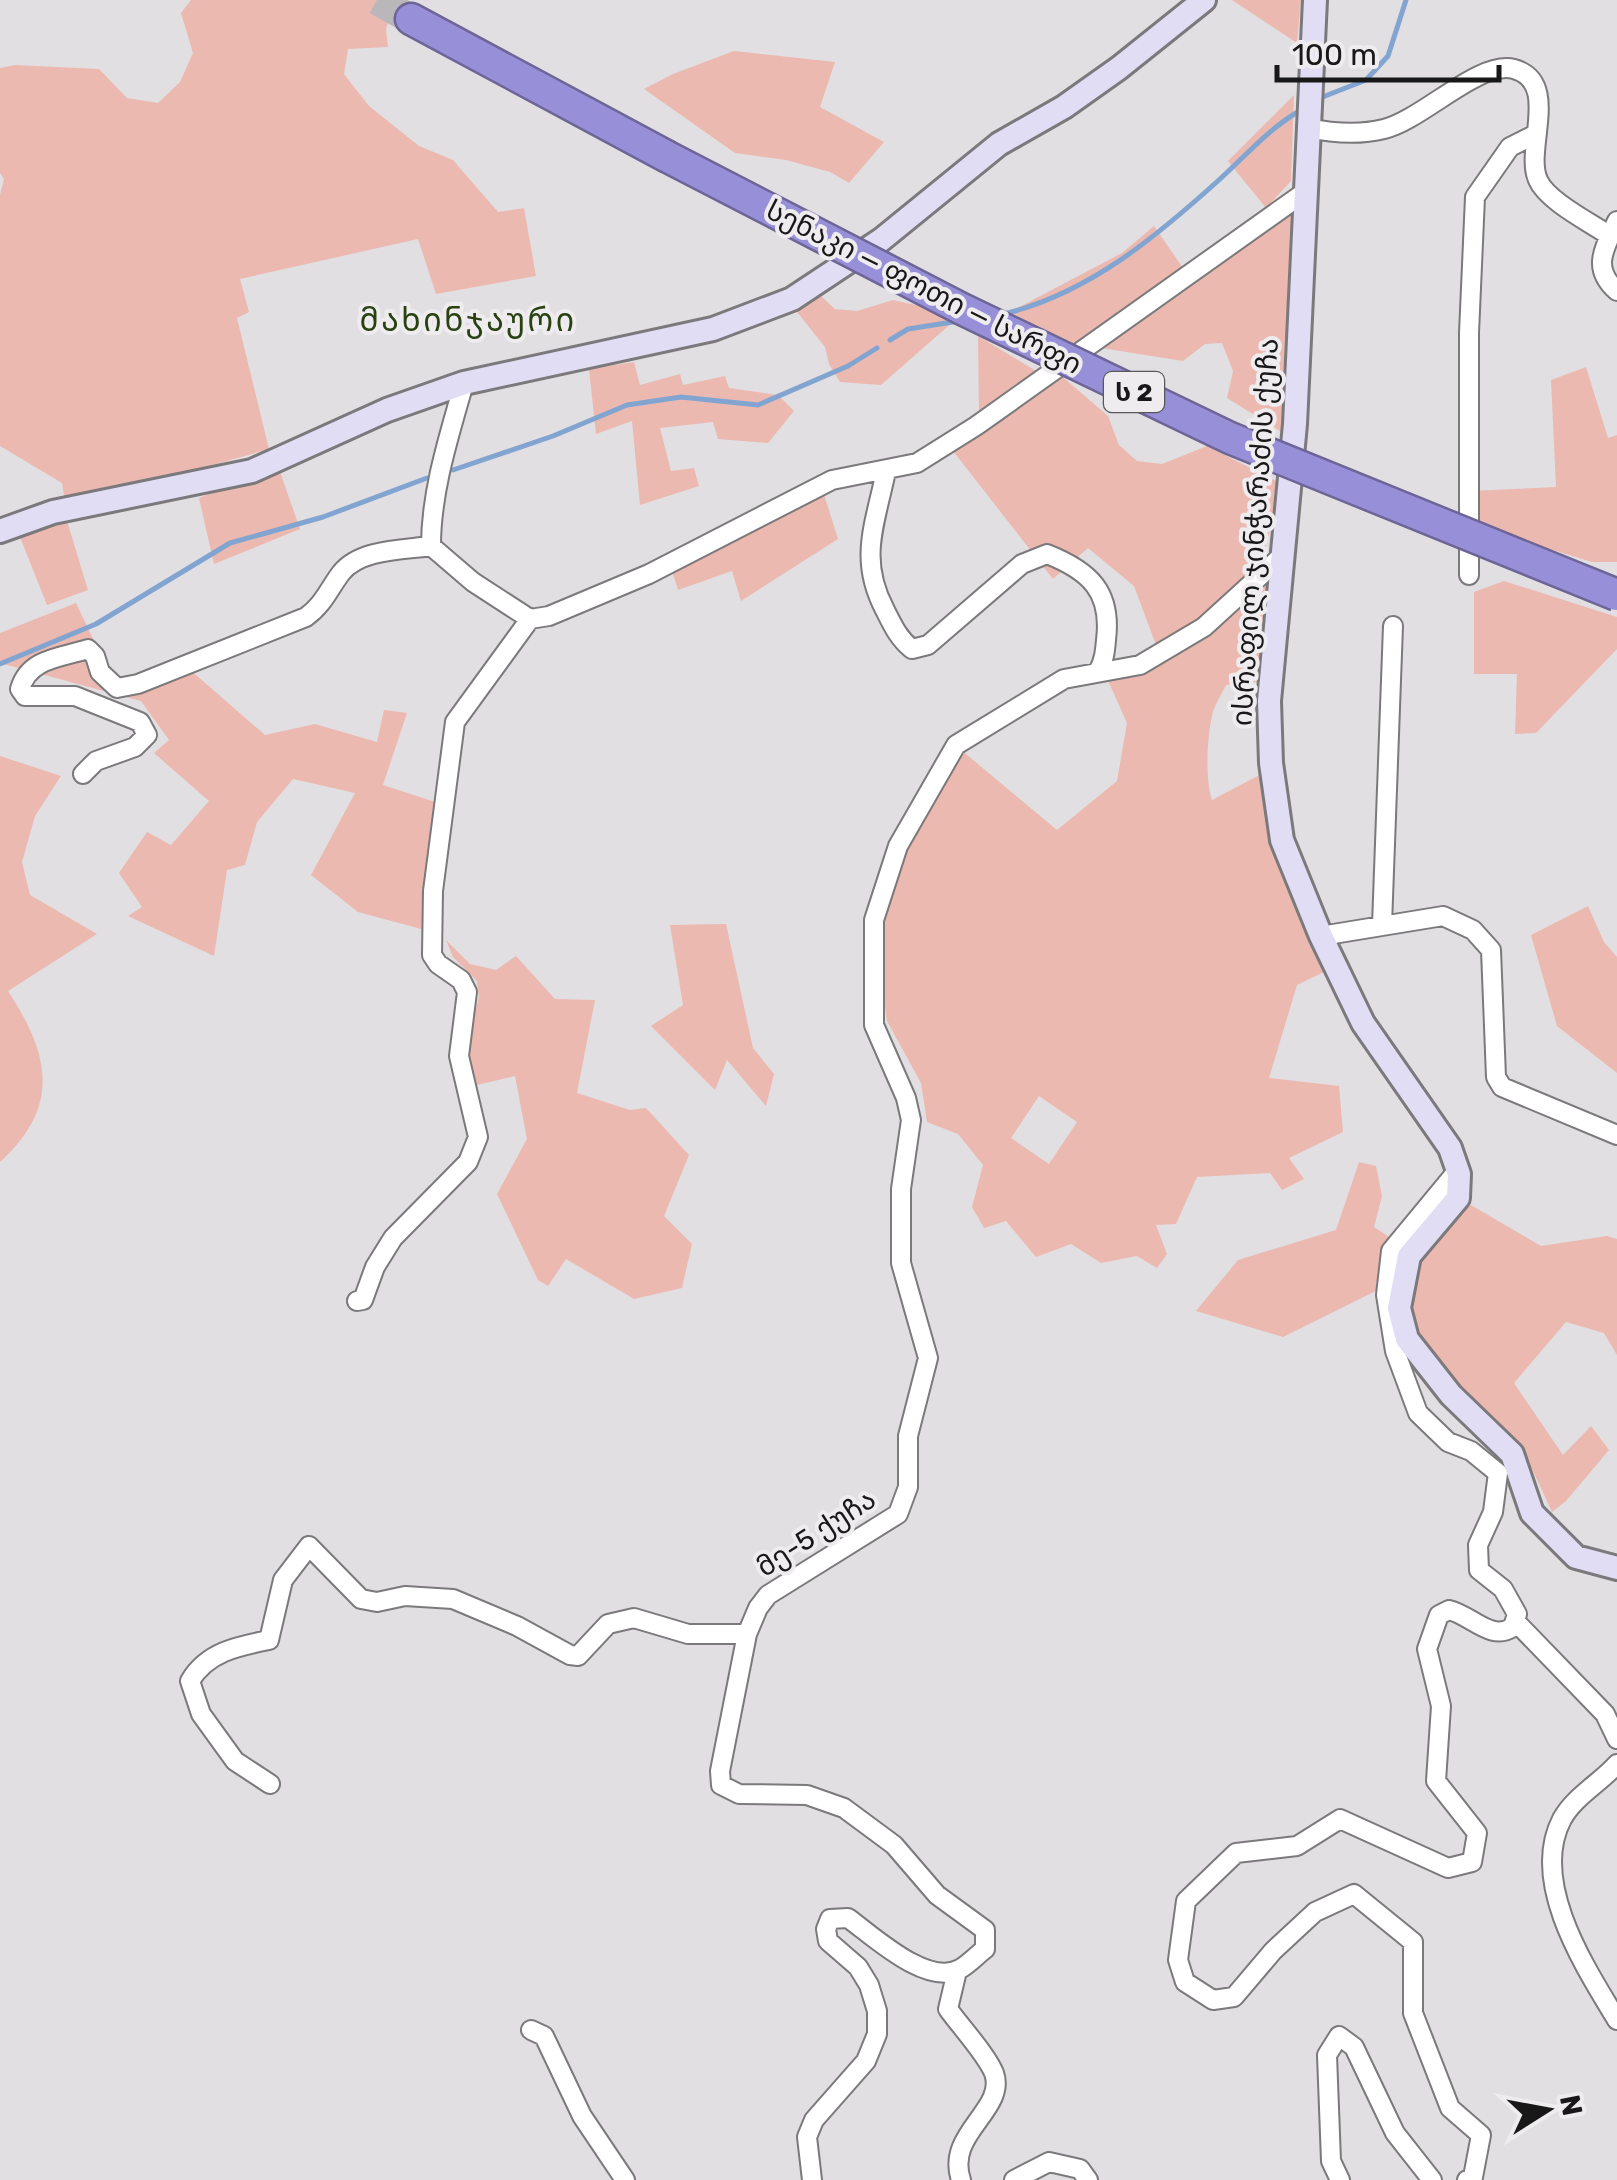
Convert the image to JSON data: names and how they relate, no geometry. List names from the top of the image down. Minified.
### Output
{"streets":{"highway":["სენაკი — ფოთი — სარფი","ს 2"],"street":["ისრაფილ ჯინჭარაძის ქუჩა","მე-5 ქუჩა"]},"crossings":[["ისრაფილ ჯინჭარაძის ქუჩა","მე-5 ქუჩა"]],"districts":["მახინჯაური"],"scale_bar":"100 m","north":"right"}
